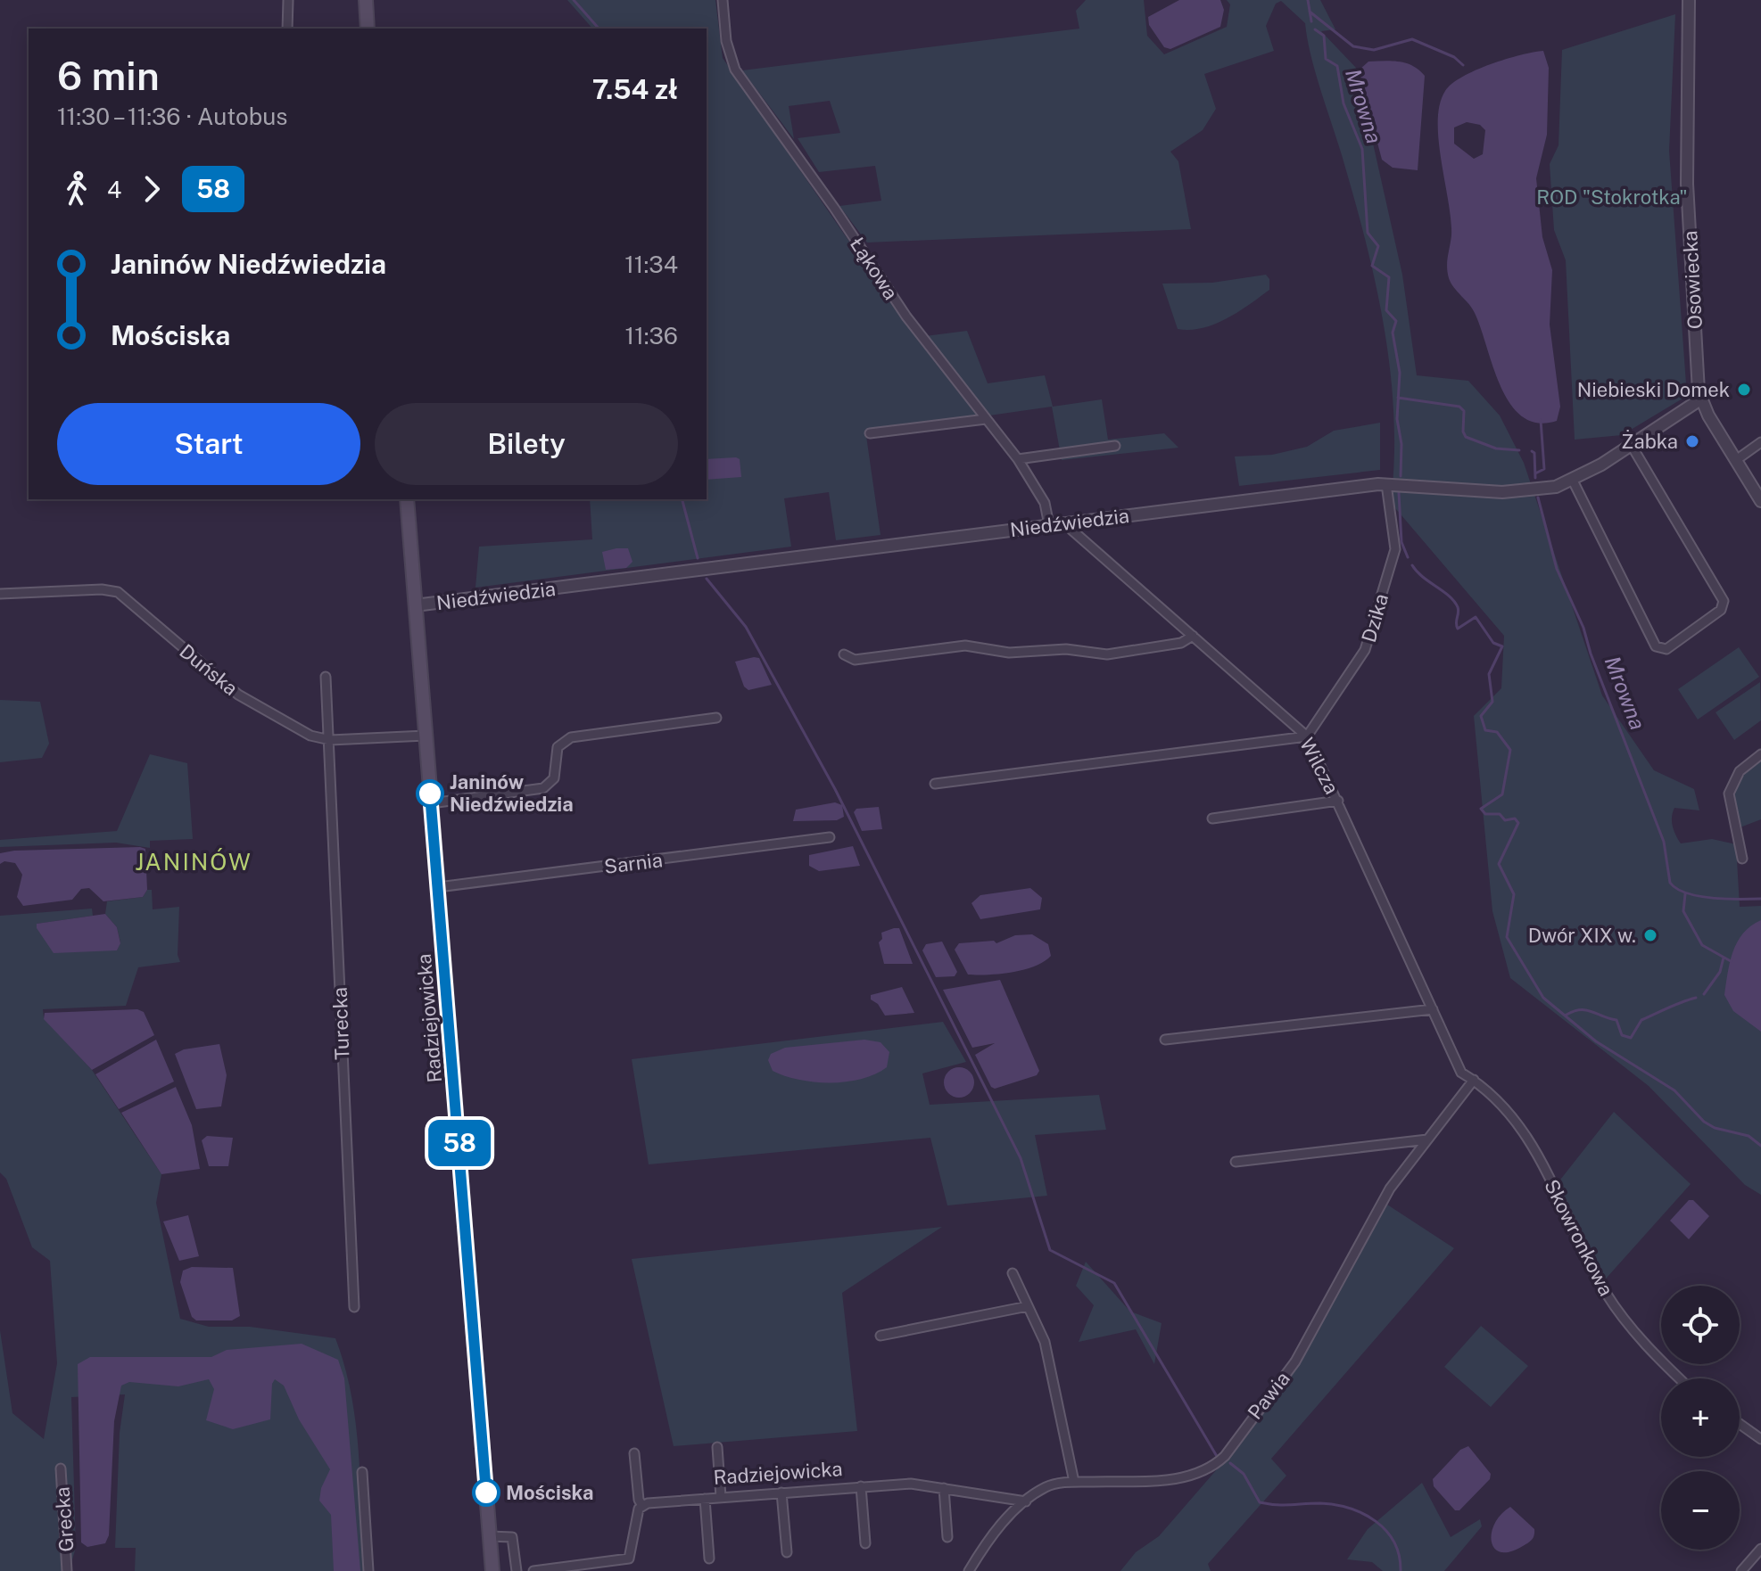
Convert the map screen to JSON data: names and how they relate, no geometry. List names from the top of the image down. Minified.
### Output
{"streets":{"main road":["Radziejowicka"],"street":["Łąkowa","Osowiecka","Niedźwiedzia","Dzika","Duńska","Wilcza","Sarnia","Turecka","Skowronkowa","Pawia","Grecka"]},"crossings":[["Łąkowa","Niedźwiedzia"],["Osowiecka","Niedźwiedzia"],["Niedźwiedzia","Dzika"],["Niedźwiedzia","Wilcza"],["Niedźwiedzia","Radziejowicka"],["Dzika","Wilcza"],["Duńska","Radziejowicka"],["Duńska","Turecka"],["Wilcza","Skowronkowa"],["Wilcza","Pawia"],["Sarnia","Radziejowicka"],["Radziejowicka","Pawia"],["Skowronkowa","Pawia"]],"districts":["JANINÓW"],"water":["Mrowna"],"parks":["ROD \"Stokrotka\""],"places":["Niebieski Domek","Żabka","Janinów Niedźwiedzia","Dwór XIX w.","Mościska"],"lines":["bus line 58"],"page":{"on_map":"58","heading":["6 min","11:30 – 11:36 · Autobus","7.54 zł"],"legs":["4","58"],"list":[{"name":"Janinów Niedźwiedzia","value":"11:34"},{"name":"Mościska","value":"11:36"}],"buttons":["Start","Bilety"],"map_buttons":["+","−"]}}
